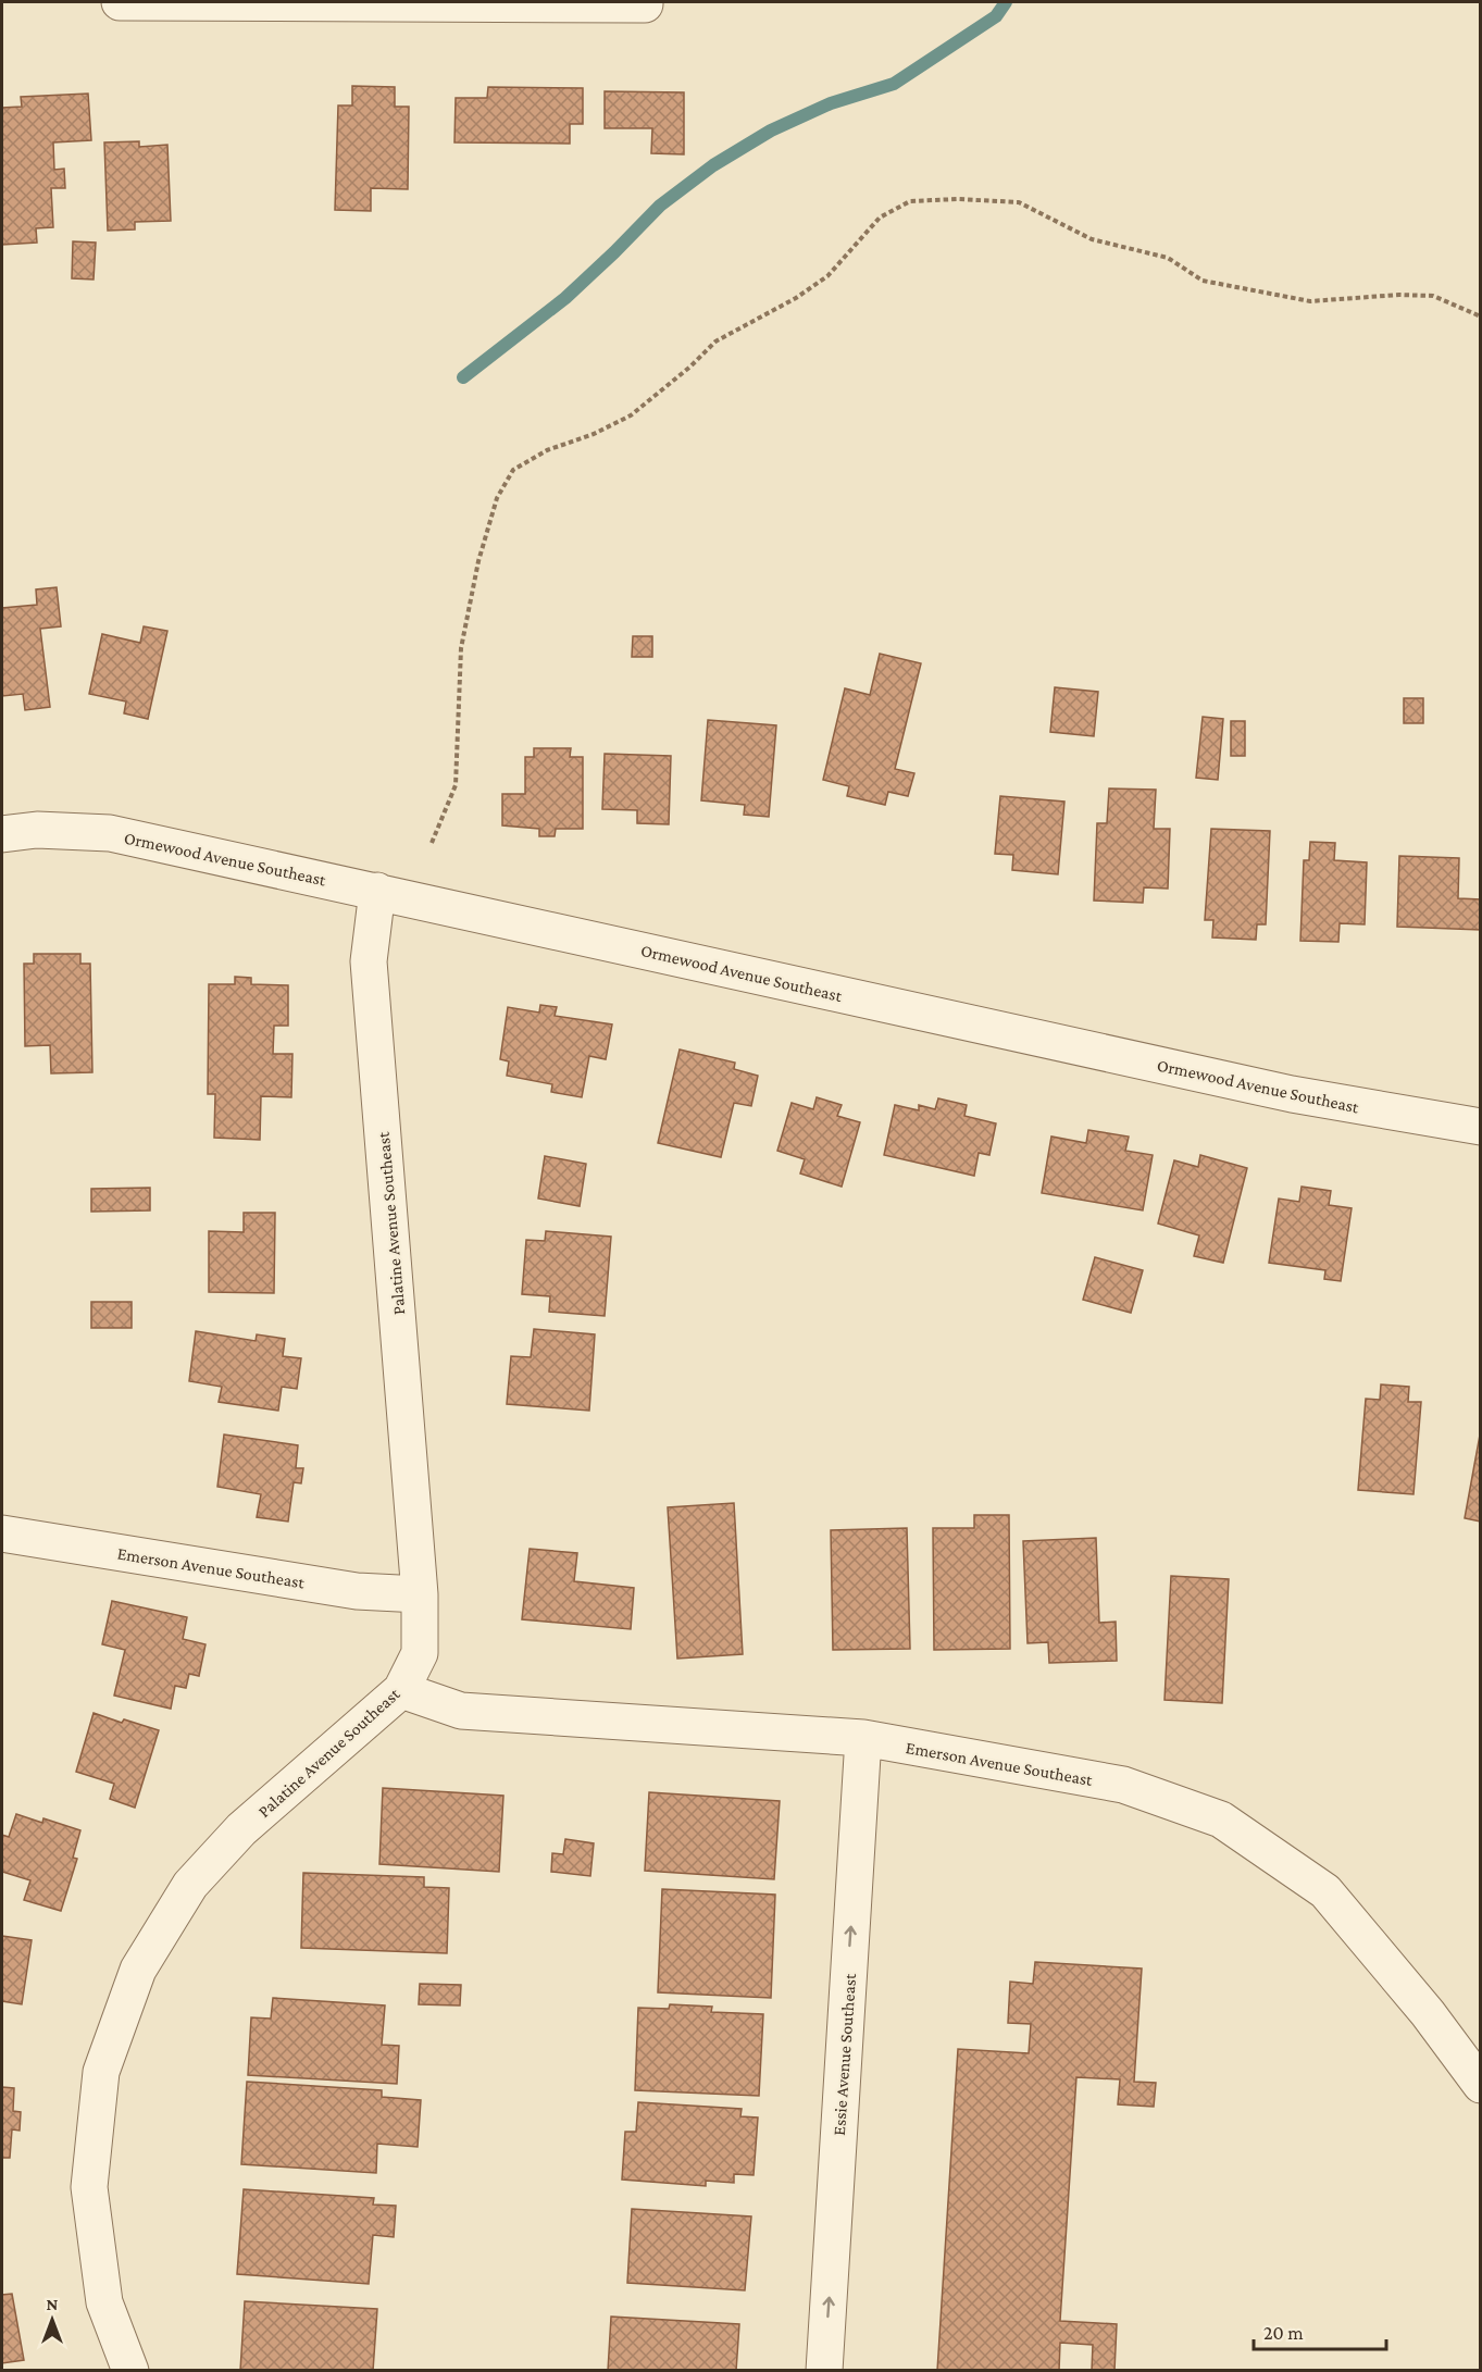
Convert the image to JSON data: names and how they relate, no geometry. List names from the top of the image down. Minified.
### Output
{"streets":{"street":["Ormewood Avenue Southeast","Palatine Avenue Southeast","Emerson Avenue Southeast","Essie Avenue Southeast"]},"crossings":[["Ormewood Avenue Southeast","Palatine Avenue Southeast"],["Palatine Avenue Southeast","Emerson Avenue Southeast"],["Emerson Avenue Southeast","Essie Avenue Southeast"]],"one_way":["Essie Avenue Southeast"],"scale_bar":"20 m","north":"top"}
